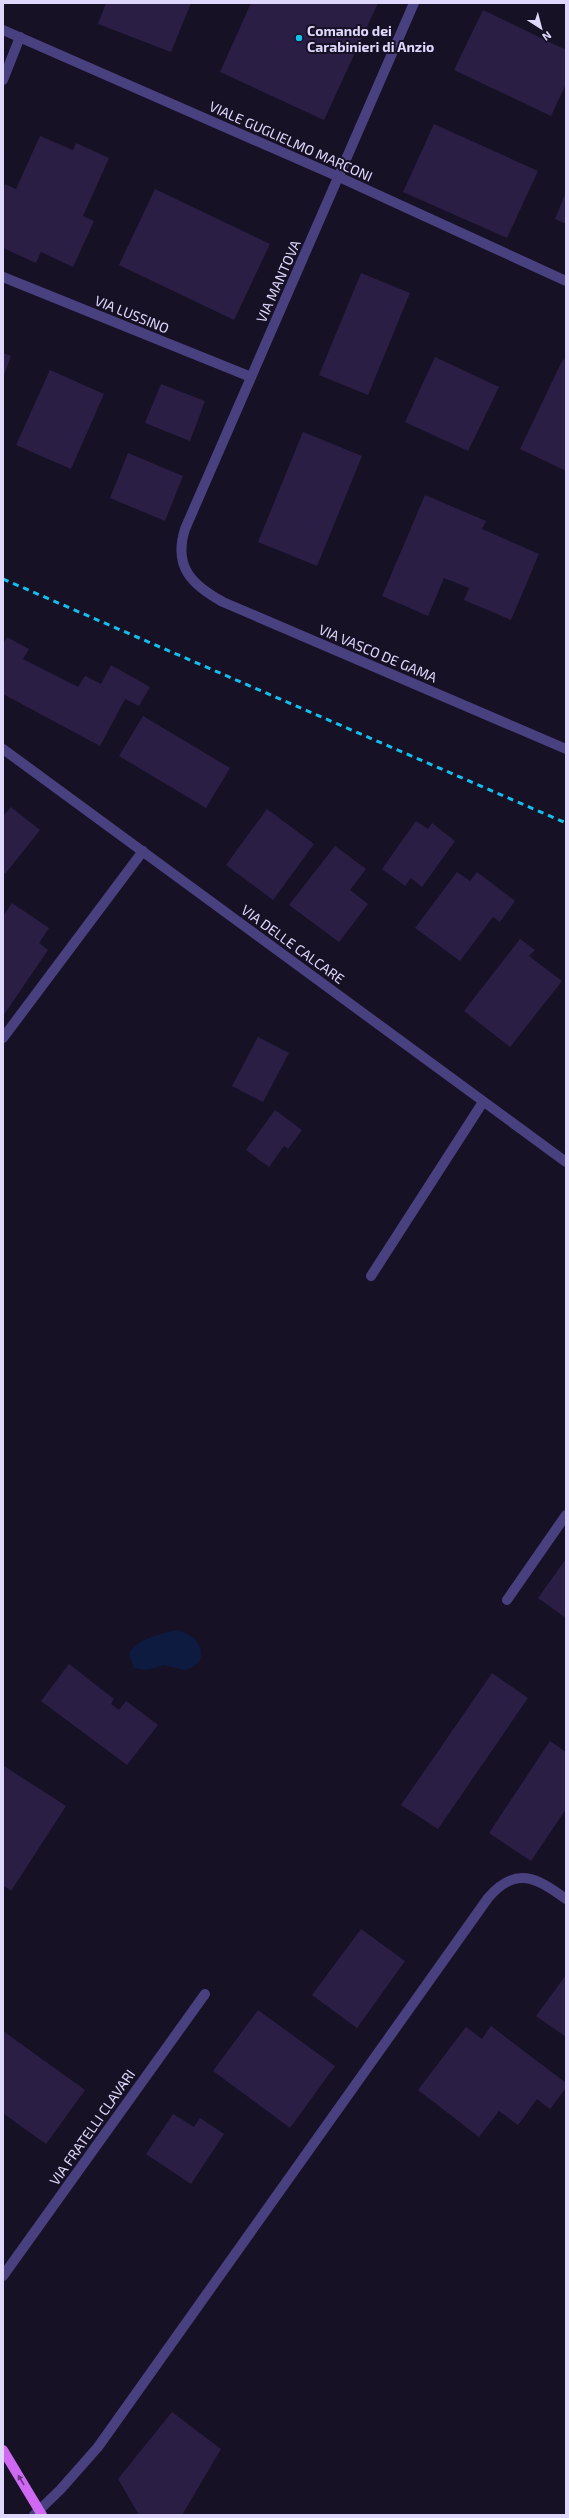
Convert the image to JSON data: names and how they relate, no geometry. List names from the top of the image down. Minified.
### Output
{"streets":{"street":["VIALE GUGLIELMO MARCONI","VIA MANTOVA","VIA LUSSINO","VIA VASCO DE GAMA","VIA DELLE CALCARE","VIA FRATELLI CLAVARI"]},"crossings":[["VIALE GUGLIELMO MARCONI","VIA MANTOVA"],["VIA MANTOVA","VIA LUSSINO"],["VIA MANTOVA","VIA VASCO DE GAMA"]],"places":["Comando dei Carabinieri di Anzio"],"north":"bottom right"}
